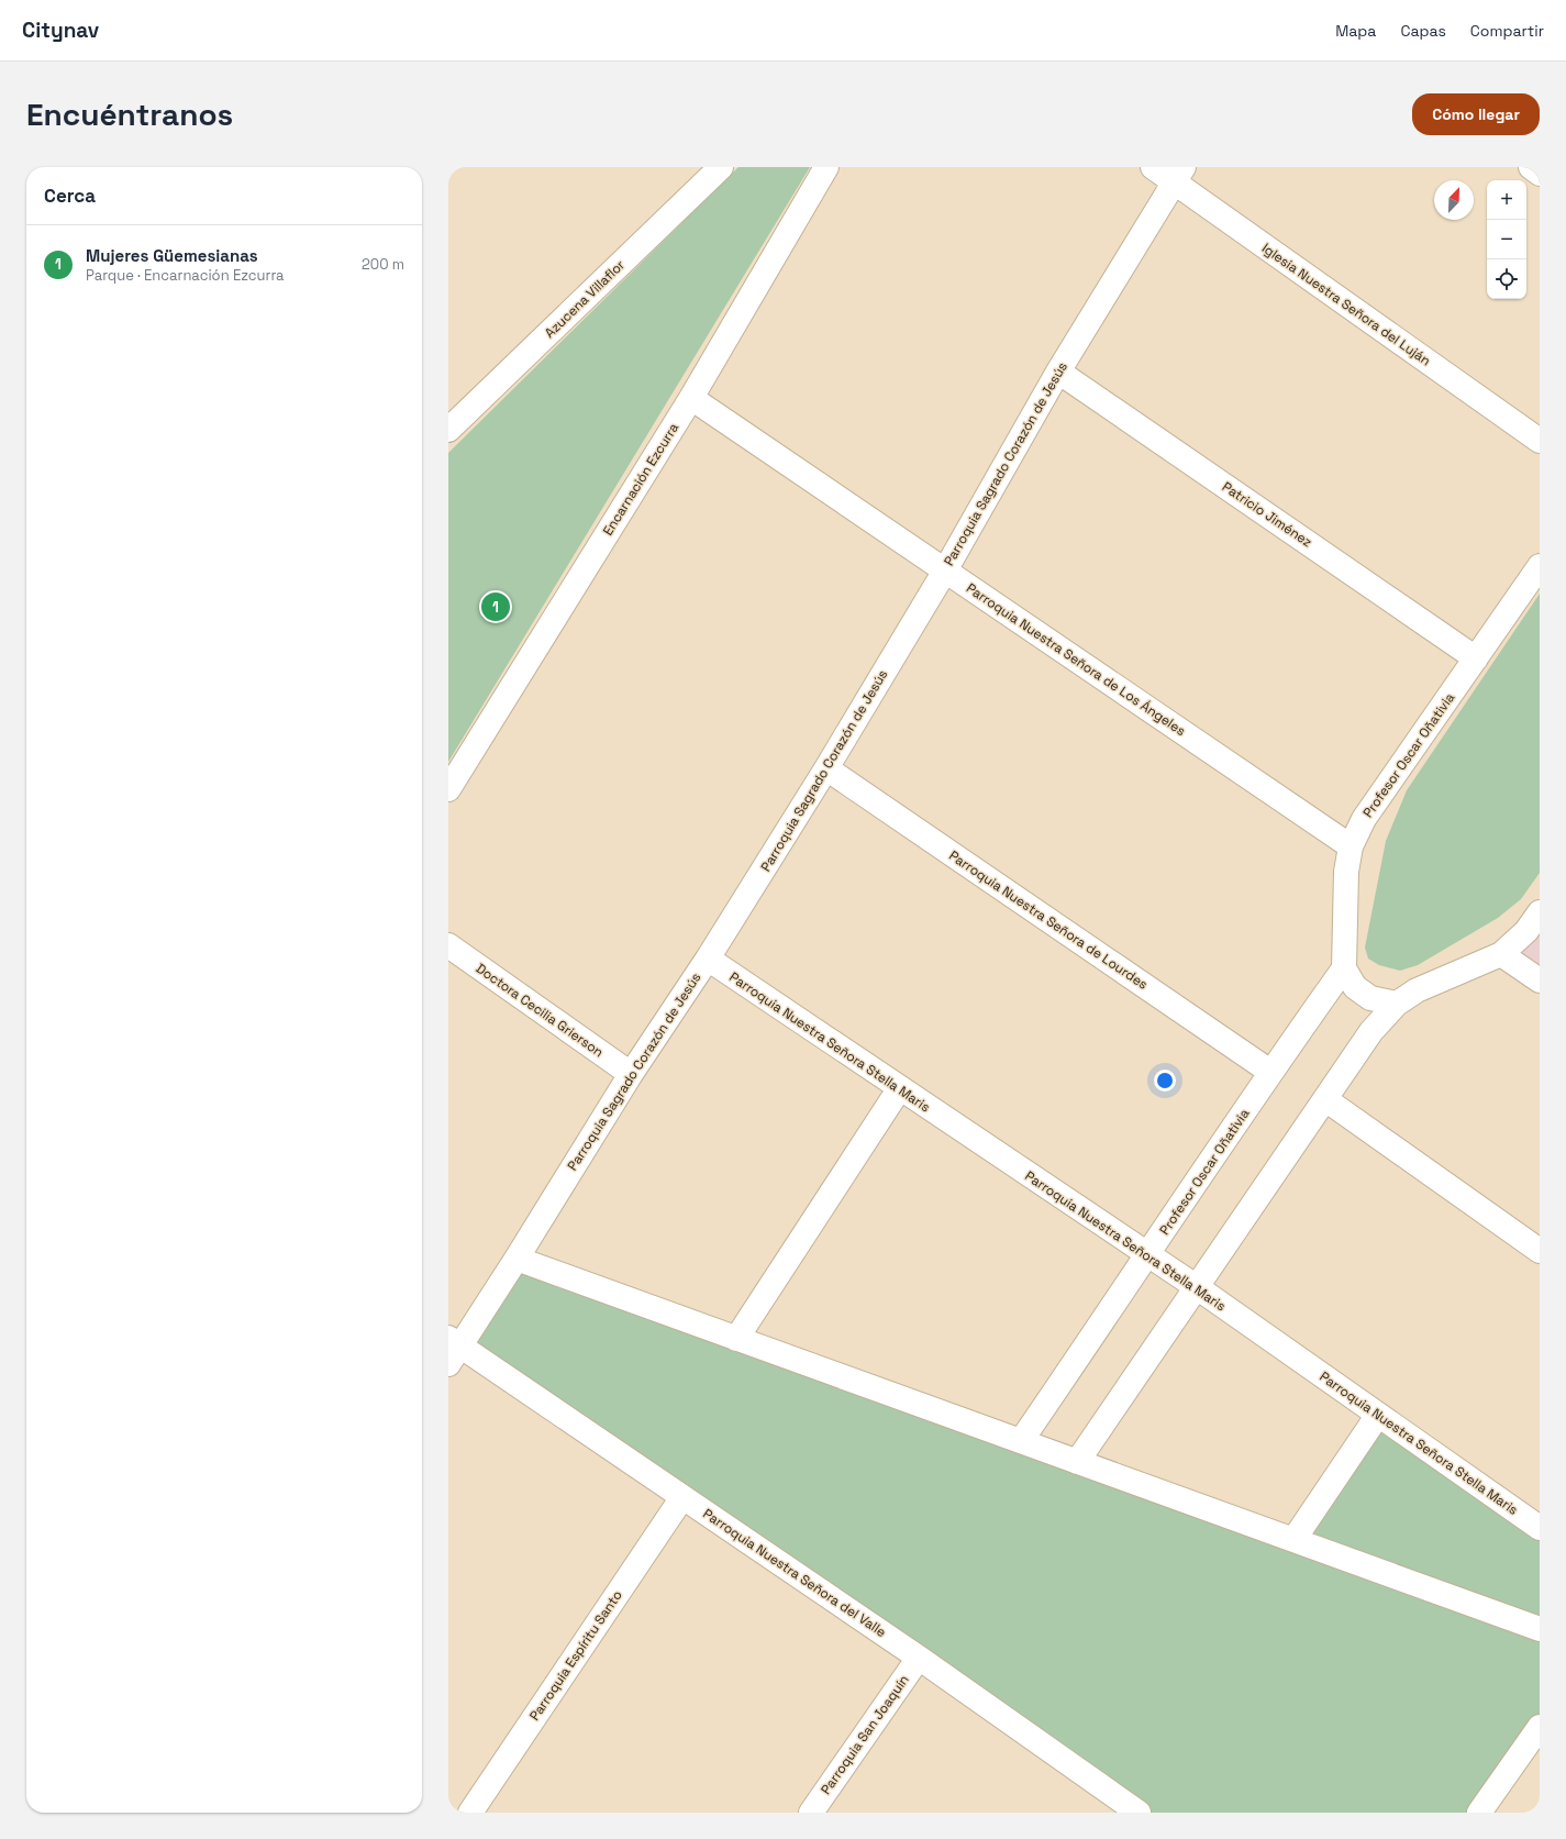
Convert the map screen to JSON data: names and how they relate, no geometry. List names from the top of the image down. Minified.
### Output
{"streets":{"street":["Azucena Villaflor","Iglesia Nuestra Señora del Luján","Parroquia Sagrado Corazón de Jesús","Encarnación Ezcurra","Patricio Jiménez","Parroquia Nuestra Señora de Los Ángeles","Profesor Oscar Oñativia","Parroquia Nuestra Señora de Lourdes","Doctora Cecilia Grierson","Parroquia Nuestra Señora Stella Maris","Parroquia Nuestra Señora del Valle","Parroquia Espíritu Santo","Parroquia San Joaquín"]},"crossings":[["Iglesia Nuestra Señora del Luján","Parroquia Sagrado Corazón de Jesús"],["Parroquia Sagrado Corazón de Jesús","Patricio Jiménez"],["Parroquia Sagrado Corazón de Jesús","Parroquia Nuestra Señora de Los Ángeles"],["Parroquia Sagrado Corazón de Jesús","Parroquia Nuestra Señora de Lourdes"],["Parroquia Sagrado Corazón de Jesús","Doctora Cecilia Grierson"],["Parroquia Sagrado Corazón de Jesús","Parroquia Nuestra Señora Stella Maris"],["Parroquia Sagrado Corazón de Jesús","Parroquia Nuestra Señora del Valle"],["Encarnación Ezcurra","Parroquia Nuestra Señora de Los Ángeles"],["Patricio Jiménez","Profesor Oscar Oñativia"],["Parroquia Nuestra Señora de Los Ángeles","Profesor Oscar Oñativia"],["Profesor Oscar Oñativia","Parroquia Nuestra Señora de Lourdes"],["Profesor Oscar Oñativia","Parroquia Nuestra Señora Stella Maris"],["Parroquia Nuestra Señora del Valle","Parroquia Espíritu Santo"],["Parroquia Nuestra Señora del Valle","Parroquia San Joaquín"]],"north":"top right","page":{"header":"Citynav","nav":["Mapa","Capas","Compartir"],"buttons":"Cómo llegar","title":"Encuéntranos","heading":"Cerca","map_buttons":["+","−"],"list":[{"mark":"1","name":"Mujeres Güemesianas","note":"Parque · Encarnación Ezcurra","value":"200 m"}],"pins":"1"}}
